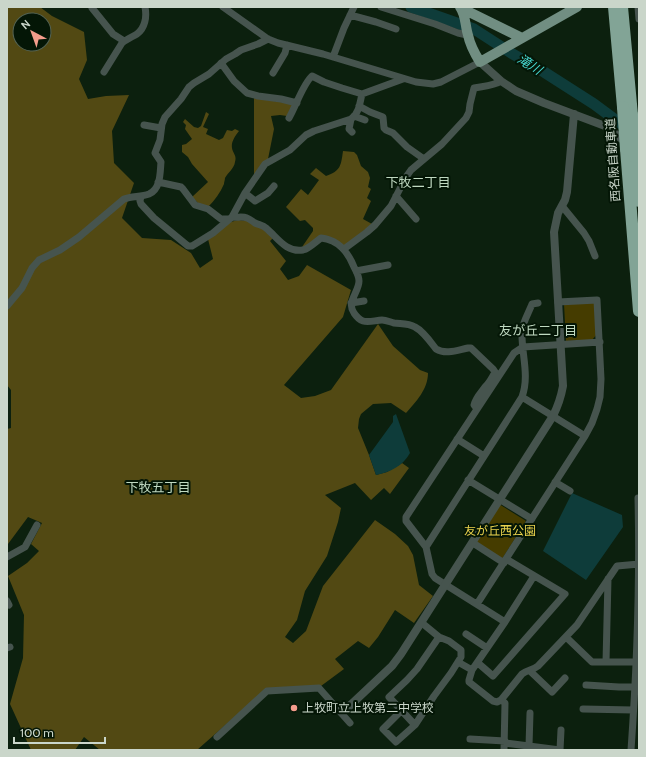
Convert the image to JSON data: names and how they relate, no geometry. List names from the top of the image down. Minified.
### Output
{"streets":{"highway":["西名阪自動車道"]},"districts":["下牧二丁目","友が丘二丁目","下牧五丁目"],"water":["滝川"],"parks":["友が丘西公園"],"places":["上牧町立上牧第二中学校"],"scale_bar":"100 m","north":"top left"}
